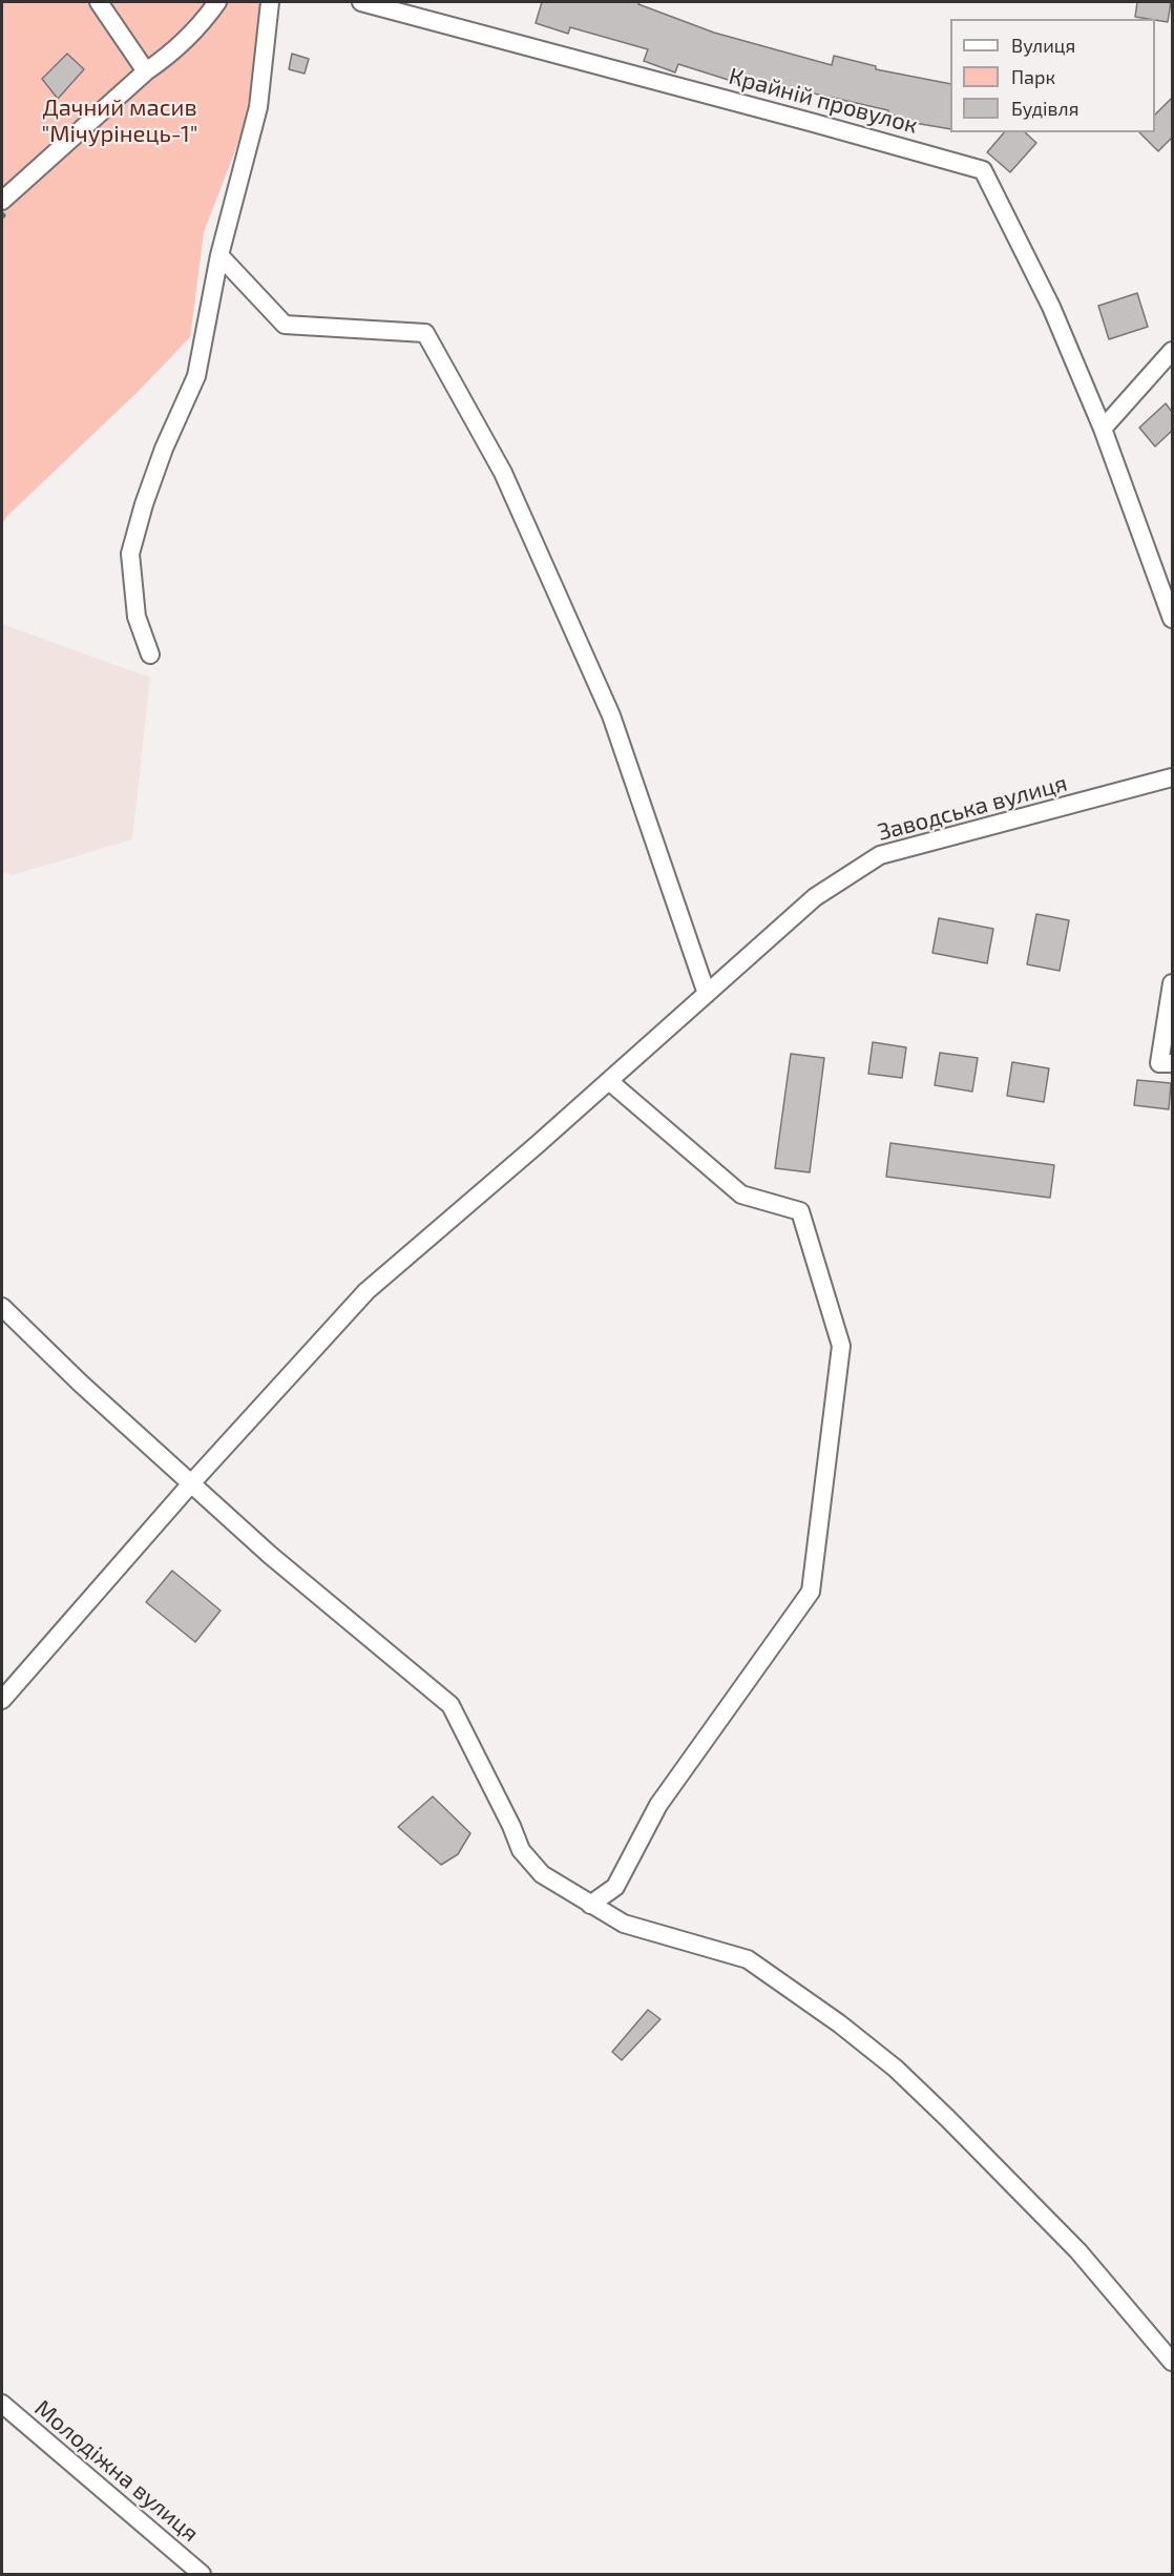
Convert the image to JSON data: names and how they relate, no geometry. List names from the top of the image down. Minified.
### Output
{"streets":{"street":["Крайній провулок","Заводська вулиця","Молодіжна вулиця"]},"parks":["Дачний масив \"Мічурінець-1\""],"legend":["Вулиця","Парк","Будівля"]}
